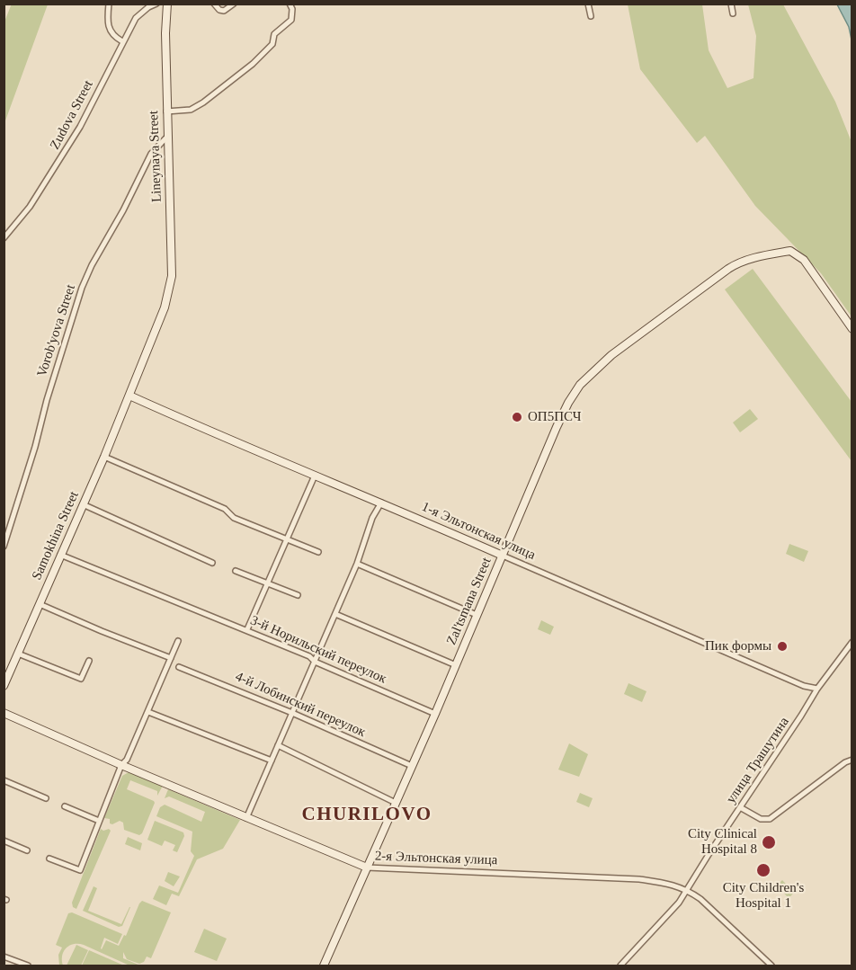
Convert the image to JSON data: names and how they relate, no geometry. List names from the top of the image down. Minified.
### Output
{"streets":{"street":["Zudova Street","Lineynaya Street","Vorob'yova Street","1-я Эльтонская улица","Samokhina Street","Zal'tsmana Street","3-й Норильский переулок","4-й Лобинский переулок","улица Трашутина","2-я Эльтонская улица"]},"crossings":[["Lineynaya Street","Vorob'yova Street"],["Lineynaya Street","1-я Эльтонская улица"],["Lineynaya Street","Samokhina Street"],["1-я Эльтонская улица","Samokhina Street"],["1-я Эльтонская улица","Zal'tsmana Street"],["1-я Эльтонская улица","улица Трашутина"],["Samokhina Street","3-й Норильский переулок"],["Zal'tsmana Street","3-й Норильский переулок"],["Zal'tsmana Street","4-й Лобинский переулок"],["Zal'tsmana Street","2-я Эльтонская улица"],["улица Трашутина","2-я Эльтонская улица"]],"districts":["CHURILOVO"],"places":["ОП5ПСЧ","Пик формы","City Clinical Hospital 8","City Children's Hospital 1"]}
